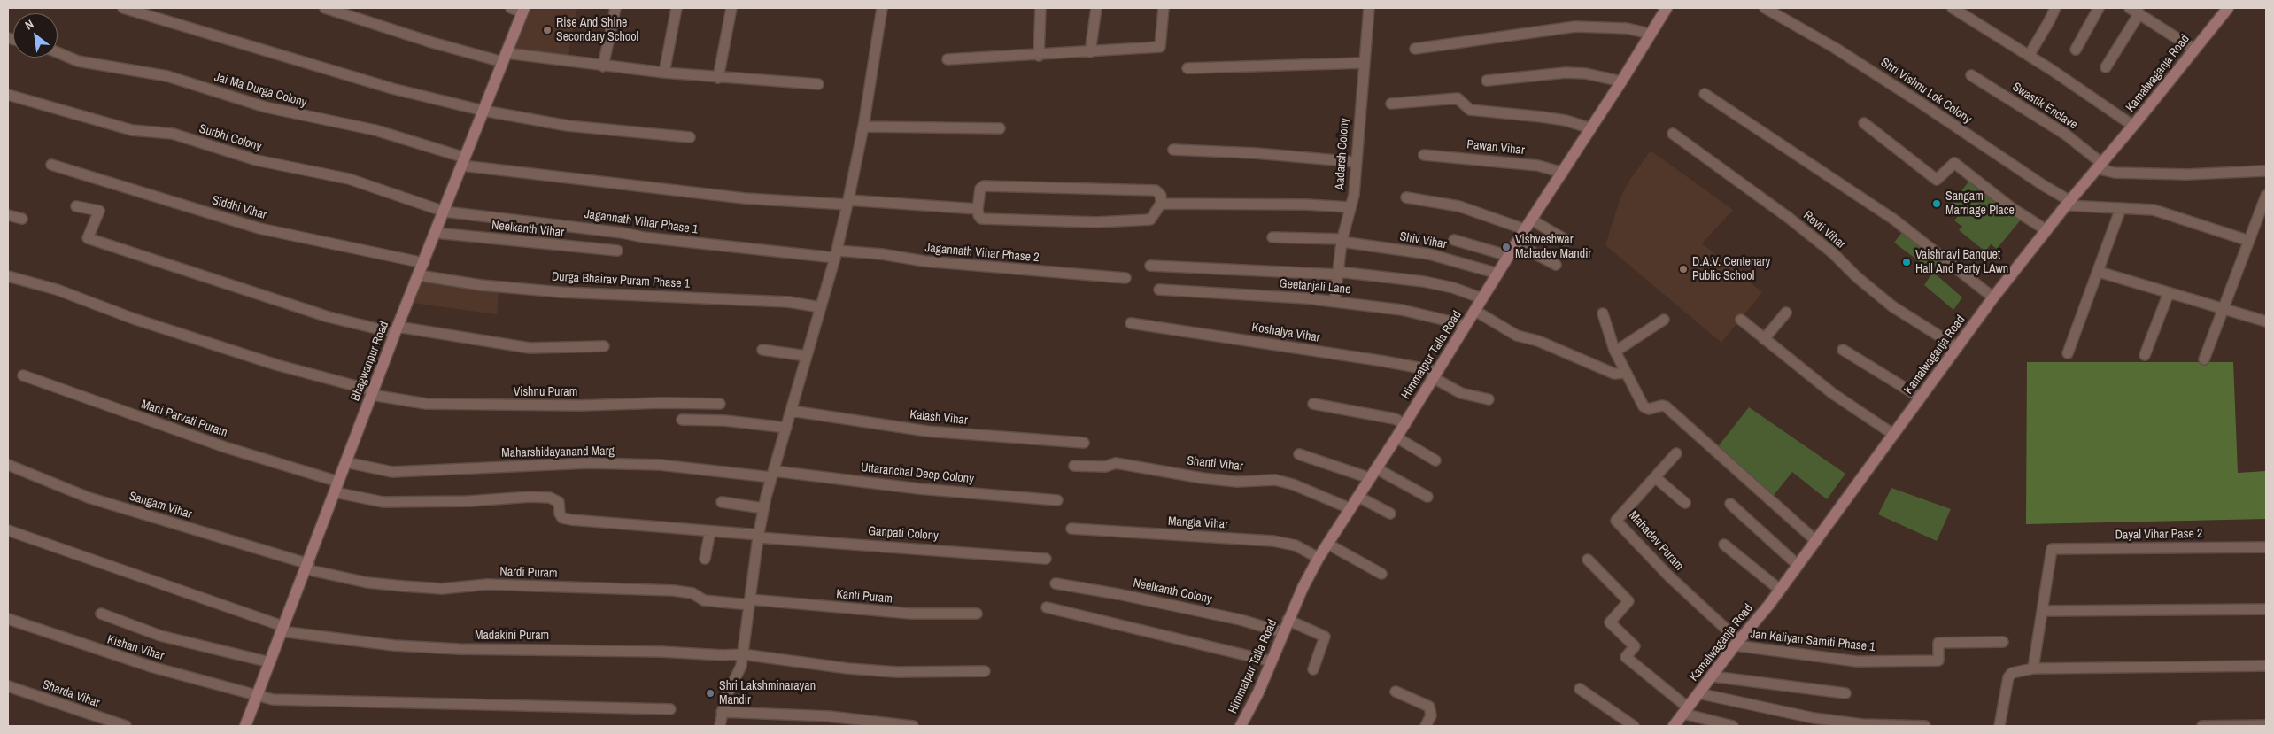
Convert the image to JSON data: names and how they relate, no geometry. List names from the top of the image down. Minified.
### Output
{"streets":{"street":["Kamalwaganja Road","Jai Ma Durga Colony","Shri Vishnu Lok Colony","Swastik Enclave","Surbhi Colony","Pawan Vihar","Aadarsh Colony","Siddhi Vihar","Jagannath Vihar Phase 1","Neelkanth Vihar","Revti Vihar","Shiv Vihar","Jagannath Vihar Phase 2","Durga Bhairav Puram Phase 1","Geetanjali Lane","Koshalya Vihar","Himmatpur Talla Road","Bhagwanpur Road","Vishnu Puram","Kalash Vihar","Mani Parvati Puram","Maharshidayanand Marg","Shanti Vihar","Uttaranchal Deep Colony","Sangam Vihar","Mangla Vihar","Ganpati Colony","Dayal Vihar Pase 2","Mahadev Puram","Nardi Puram","Neelkanth Colony","Kanti Puram","Madakini Puram","Jan Kaliyan Samiti Phase 1","Kishan Vihar","Sharda Vihar"]},"crossings":[["Kamalwaganja Road","Shri Vishnu Lok Colony"],["Kamalwaganja Road","Swastik Enclave"],["Kamalwaganja Road","Revti Vihar"],["Kamalwaganja Road","Mahadev Puram"],["Kamalwaganja Road","Jan Kaliyan Samiti Phase 1"],["Jai Ma Durga Colony","Bhagwanpur Road"],["Surbhi Colony","Jagannath Vihar Phase 1"],["Surbhi Colony","Bhagwanpur Road"],["Pawan Vihar","Himmatpur Talla Road"],["Aadarsh Colony","Shiv Vihar"],["Aadarsh Colony","Geetanjali Lane"],["Siddhi Vihar","Bhagwanpur Road"],["Jagannath Vihar Phase 1","Jagannath Vihar Phase 2"],["Jagannath Vihar Phase 1","Bhagwanpur Road"],["Neelkanth Vihar","Bhagwanpur Road"],["Shiv Vihar","Himmatpur Talla Road"],["Durga Bhairav Puram Phase 1","Bhagwanpur Road"],["Geetanjali Lane","Himmatpur Talla Road"],["Koshalya Vihar","Himmatpur Talla Road"],["Himmatpur Talla Road","Shanti Vihar"],["Himmatpur Talla Road","Mangla Vihar"],["Himmatpur Talla Road","Neelkanth Colony"],["Bhagwanpur Road","Vishnu Puram"],["Bhagwanpur Road","Mani Parvati Puram"],["Bhagwanpur Road","Maharshidayanand Marg"],["Bhagwanpur Road","Sangam Vihar"],["Bhagwanpur Road","Ganpati Colony"],["Bhagwanpur Road","Nardi Puram"],["Bhagwanpur Road","Madakini Puram"],["Bhagwanpur Road","Kishan Vihar"],["Maharshidayanand Marg","Uttaranchal Deep Colony"],["Sangam Vihar","Nardi Puram"],["Mahadev Puram","Jan Kaliyan Samiti Phase 1"],["Nardi Puram","Kanti Puram"]],"places":["Rise And Shine Secondary School","Sangam Marriage Place","Vishveshwar Mahadev Mandir","Vaishnavi Banquet Hall And Party LAwn","D.A.V. Centenary Public School","Shri Lakshminarayan Mandir"],"north":"top left"}
